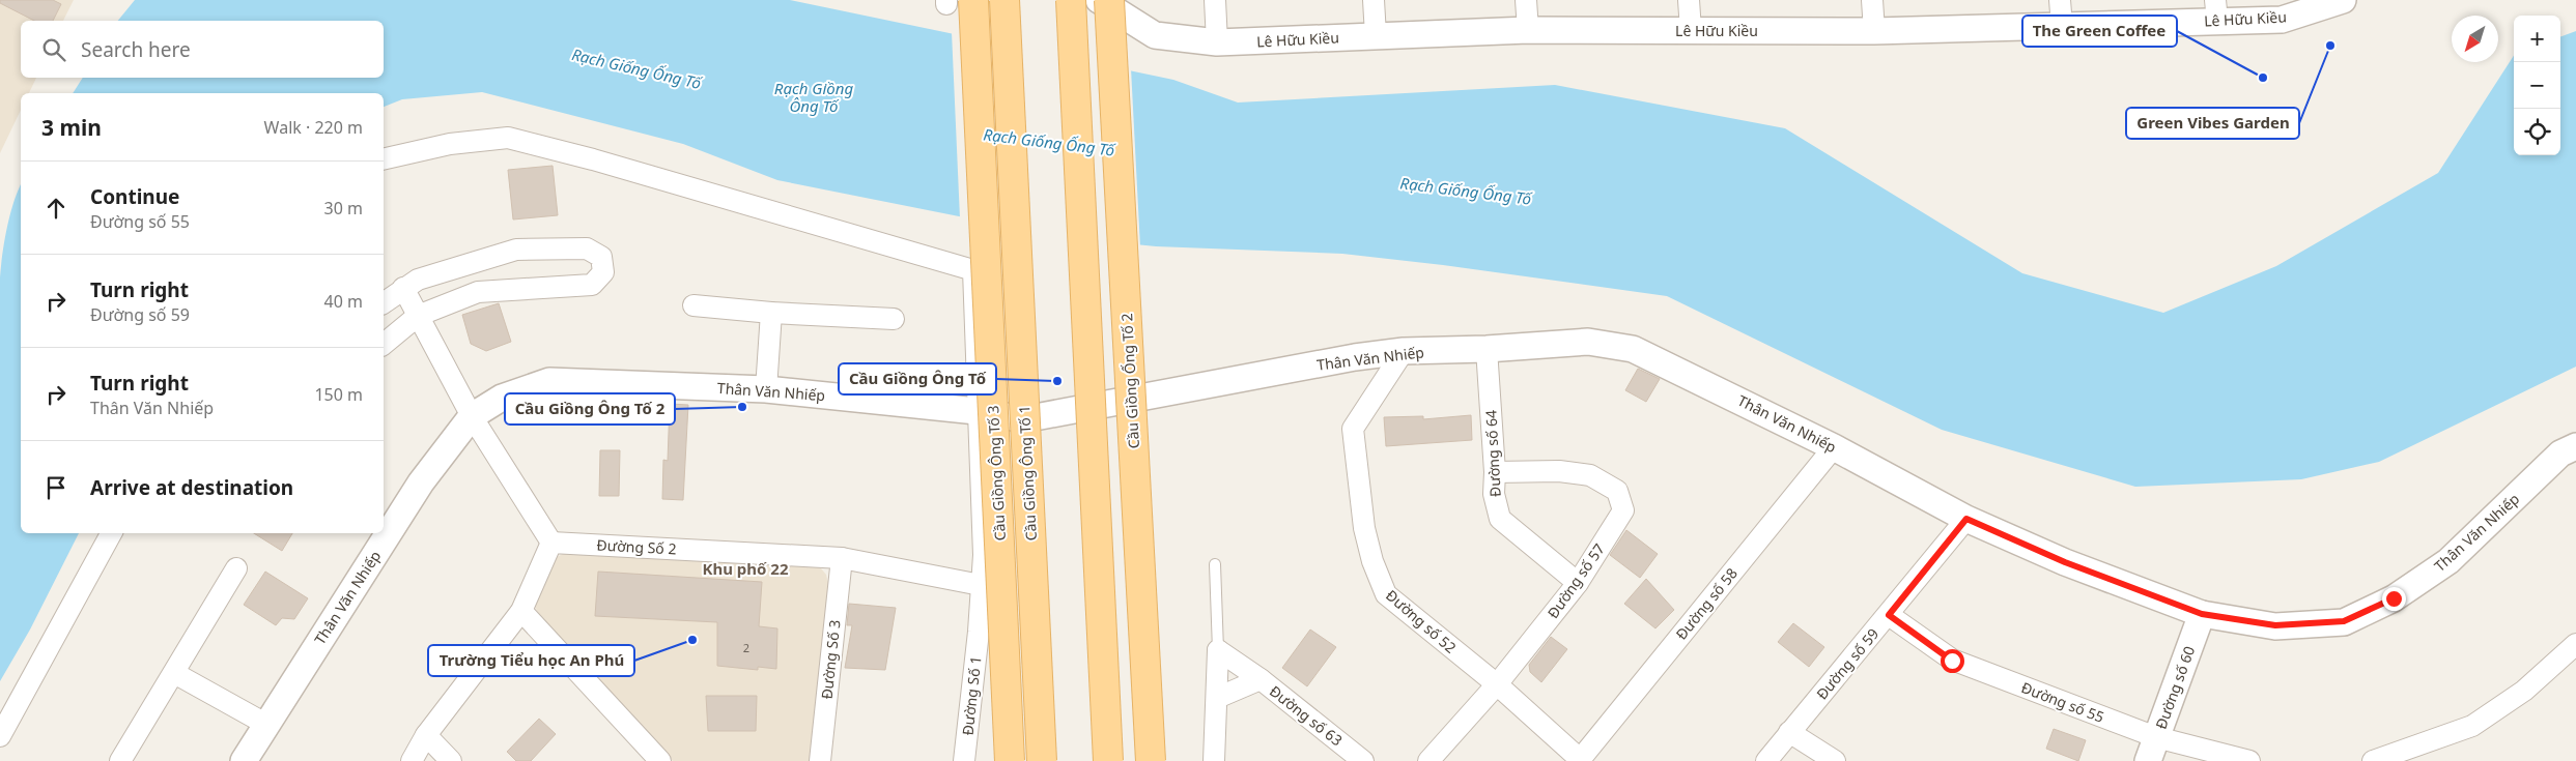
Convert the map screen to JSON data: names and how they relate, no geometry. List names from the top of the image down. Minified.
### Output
{"streets":{"main road":["Cầu Giồng Ống Tố 2","Cầu Giồng Ông Tố 3","Cầu Giồng Ông Tố 1"],"street":["Lê Hữu Kiều","Thân Văn Nhiếp","Đường số 64","Đường Số 2","Đường số 57","Đường số 58","Đường số 52","Đường Số 3","Đường số 59","Đường số 60","Đường Số 1","Đường số 55","Đường số 63"]},"crossings":[["Thân Văn Nhiếp","Đường số 64"],["Thân Văn Nhiếp","Đường số 58"],["Thân Văn Nhiếp","Đường số 52"],["Thân Văn Nhiếp","Đường số 59"],["Thân Văn Nhiếp","Đường số 60"],["Thân Văn Nhiếp","Đường Số 1"],["Đường số 64","Đường số 57"],["Đường Số 2","Đường Số 3"],["Đường Số 2","Đường Số 1"],["Đường số 57","Đường số 52"],["Đường số 58","Đường số 52"],["Đường số 59","Đường số 55"],["Đường số 60","Đường số 55"]],"districts":["Khu phố 22"],"water":["Rạch Giống Ống Tố","Rạch Giồng Ông Tố"],"places":["Green Vibes Garden","The Green Coffee","Cầu Giồng Ông Tố","Cầu Giồng Ông Tố 2","Trường Tiểu học An Phú"],"house_numbers":["2"],"north":"bottom left","page":{"map_buttons":["+","−"],"search":"Search here","heading":["3 min","Walk · 220 m"],"list":[["Continue","Đường số 55","30 m"],["Turn right","Đường số 59","40 m"],["Turn right","Thân Văn Nhiếp","150 m"],"Arrive at destination"]}}
